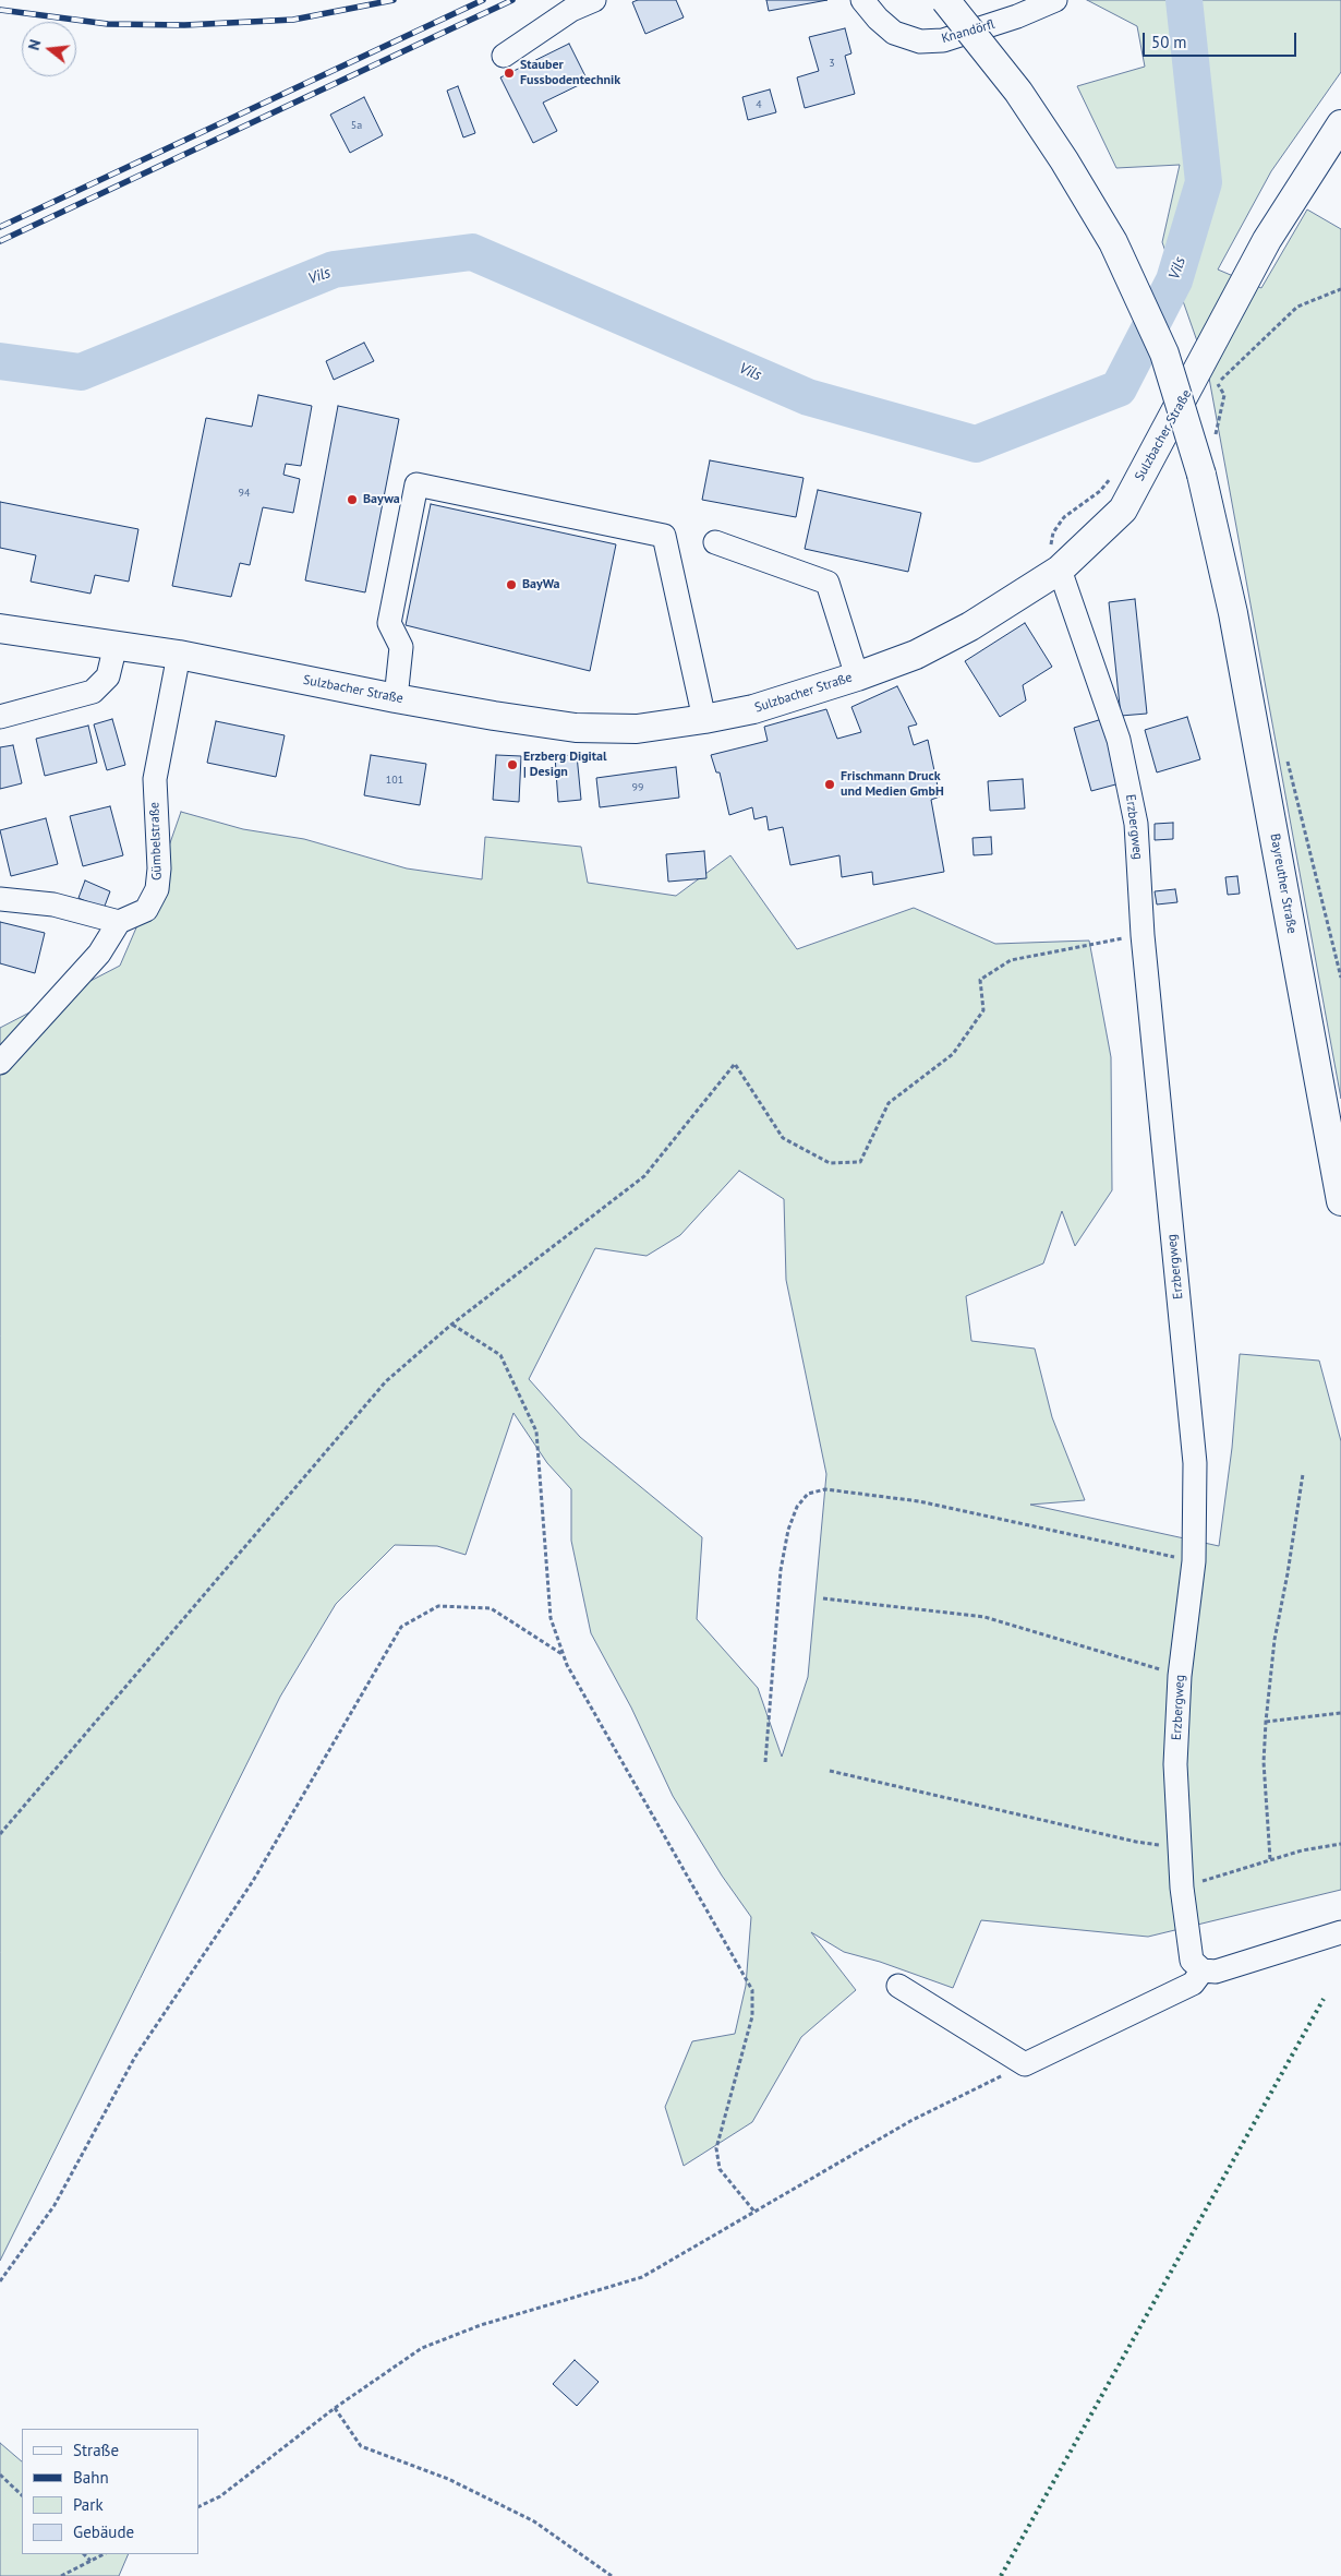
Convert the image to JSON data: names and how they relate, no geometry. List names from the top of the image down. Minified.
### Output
{"streets":{"main road":["Sulzbacher Straße","Bayreuther Straße"],"street":["Knandörfl","Erzbergweg","Gümbelstraße"]},"crossings":[["Sulzbacher Straße","Erzbergweg"],["Sulzbacher Straße","Gümbelstraße"]],"water":["Vils"],"places":["Stauber Fussbodentechnik","Baywa","BayWa","Erzberg Digital | Design","Frischmann Druck und Medien GmbH"],"house_numbers":["3","4","5a","94","101","99"],"legend":["Straße","Bahn","Park","Gebäude"],"scale_bar":"50 m","north":"left"}
